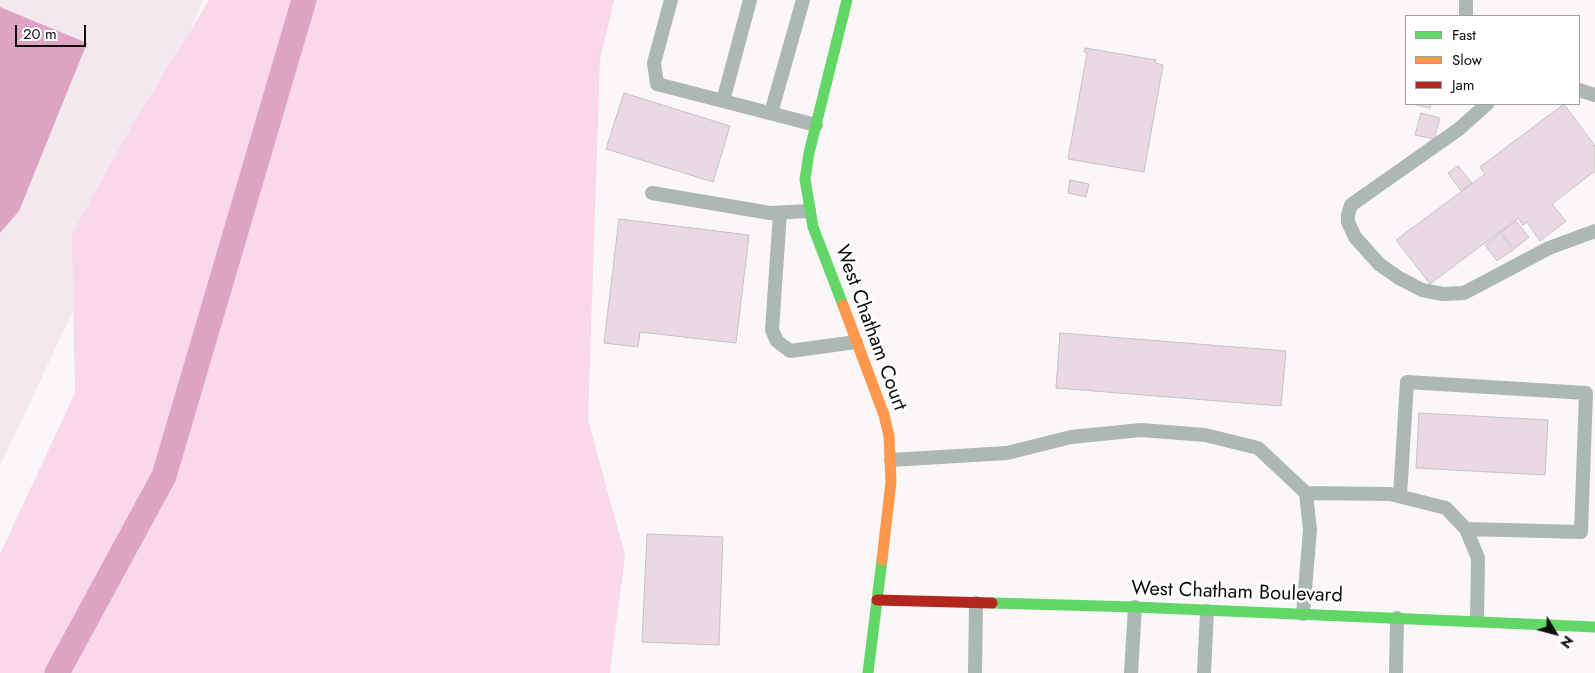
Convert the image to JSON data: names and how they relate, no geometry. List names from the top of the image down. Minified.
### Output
{"streets":{"street":["West Chatham Court","West Chatham Boulevard"]},"crossings":[["West Chatham Court","West Chatham Boulevard"]],"legend":["Fast","Slow","Jam"],"scale_bar":"20 m","north":"bottom right"}
